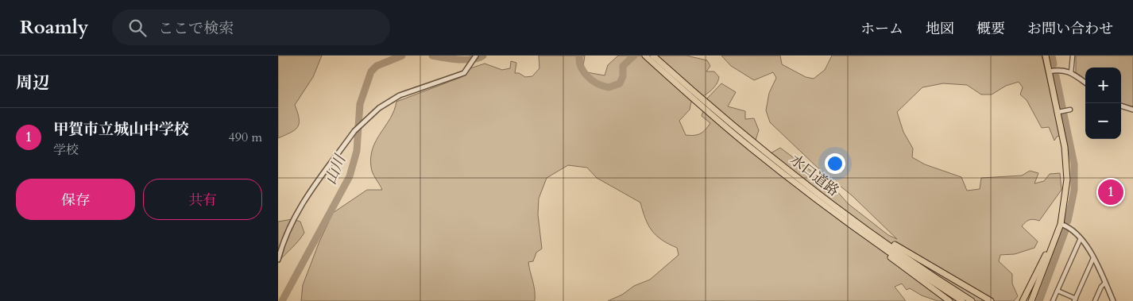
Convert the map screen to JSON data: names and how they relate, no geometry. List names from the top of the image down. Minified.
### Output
{"streets":{"highway":["水口道路"]},"water":["山川"],"page":{"header":"Roamly","search":"ここで検索","nav":["ホーム","地図","概要","お問い合わせ"],"heading":"周辺","map_buttons":["+","−"],"list":[{"mark":"1","name":"甲賀市立城山中学校","note":"学校","value":"490 m"}],"buttons":["保存","共有"],"pins":"1"}}
